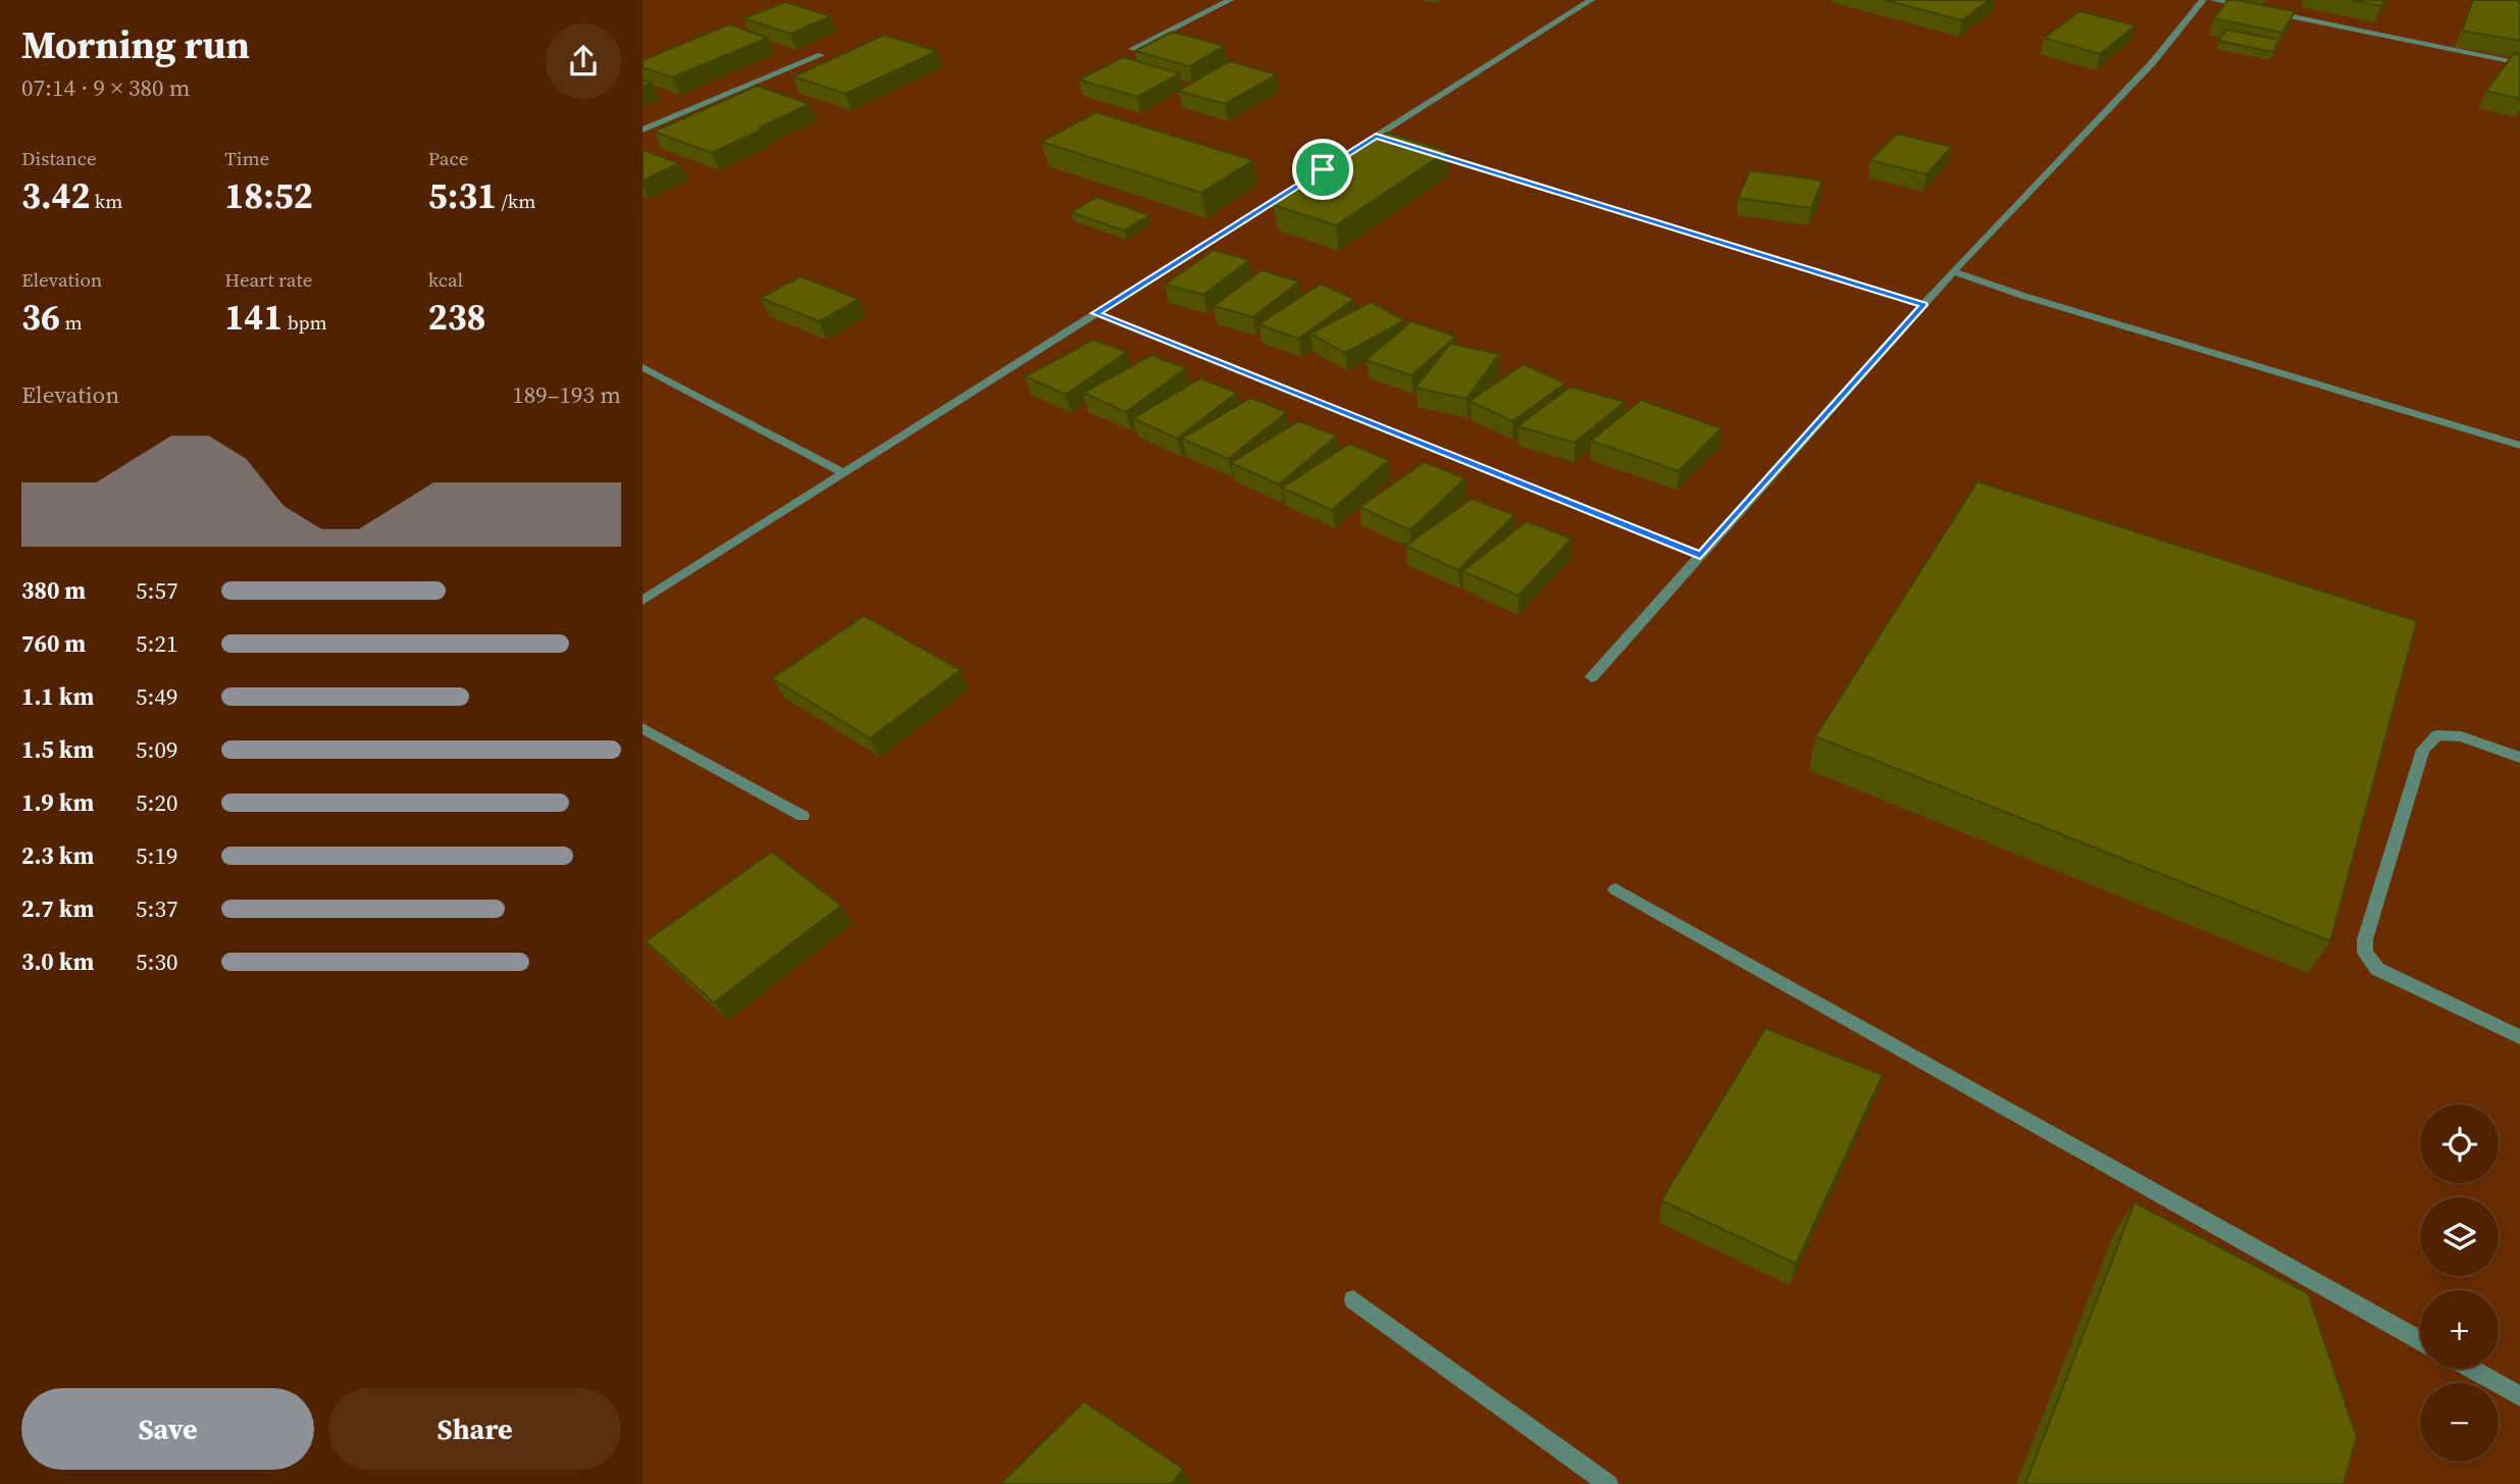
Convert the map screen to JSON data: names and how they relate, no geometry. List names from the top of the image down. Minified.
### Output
{"page":{"heading":["Morning run","07:14 · 9 × 380 m"],"stats":[["Distance","3.42 km"],["Time","18:52"],["Pace","5:31 /km"],["Elevation","36 m"],["Heart rate","141 bpm"],["kcal","238"]],"chart":["Elevation","189–193 m"],"list":[{"name":"380 m","note":"5:57"},{"name":"760 m","note":"5:21"},{"name":"1.1 km","note":"5:49"},{"name":"1.5 km","note":"5:09"},{"name":"1.9 km","note":"5:20"},{"name":"2.3 km","note":"5:19"},{"name":"2.7 km","note":"5:37"},{"name":"3.0 km","note":"5:30"}],"map_buttons":["+","−"],"buttons":["Save","Share"]}}
